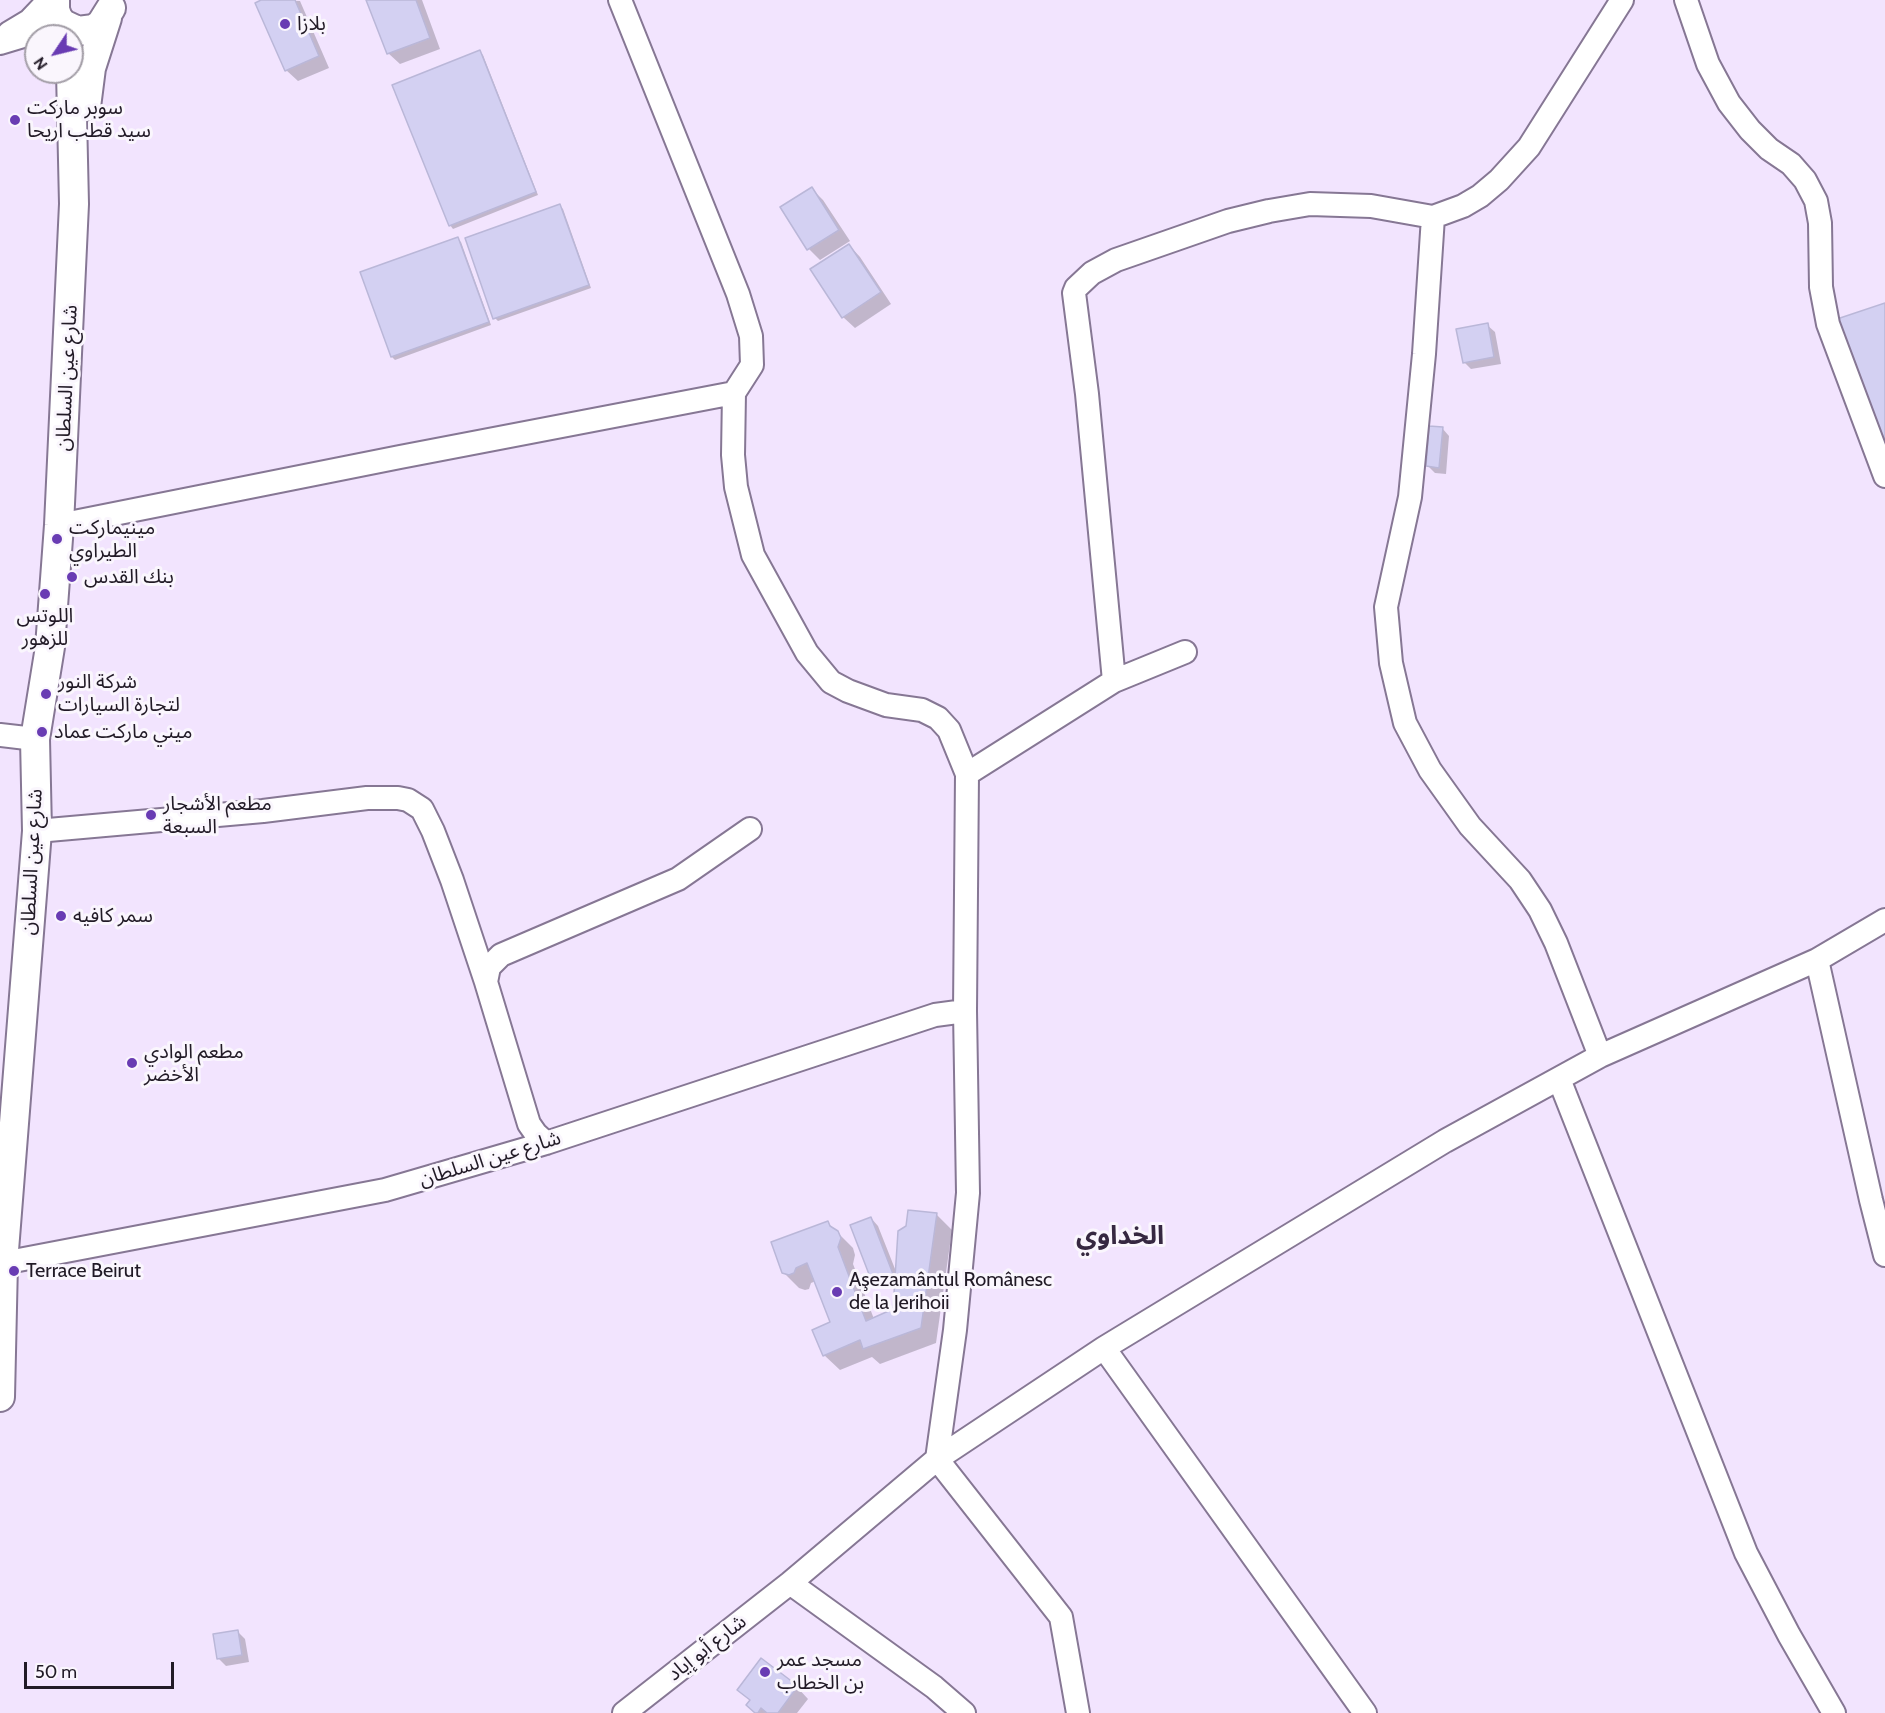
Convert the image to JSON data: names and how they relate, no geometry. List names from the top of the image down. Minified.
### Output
{"streets":{"main road":["شارع عين السلطان"],"street":["شارع أبو إياد"]},"districts":["الخداوي"],"places":["بلازا","سوبر ماركت سيد قطب اريحا","مينيماركت الطيراوي","بنك القدس","اللوتس للزهور","شركة النور لتجارة السيارات","ميني ماركت عماد","مطعم الأشجار السبعة","سمر كافيه","مطعم الوادي الأخضر","Terrace Beirut","Aşezamântul Românesc de la Jerihoii","مسجد عمر بن الخطاب"],"scale_bar":"50 m","north":"bottom left"}
